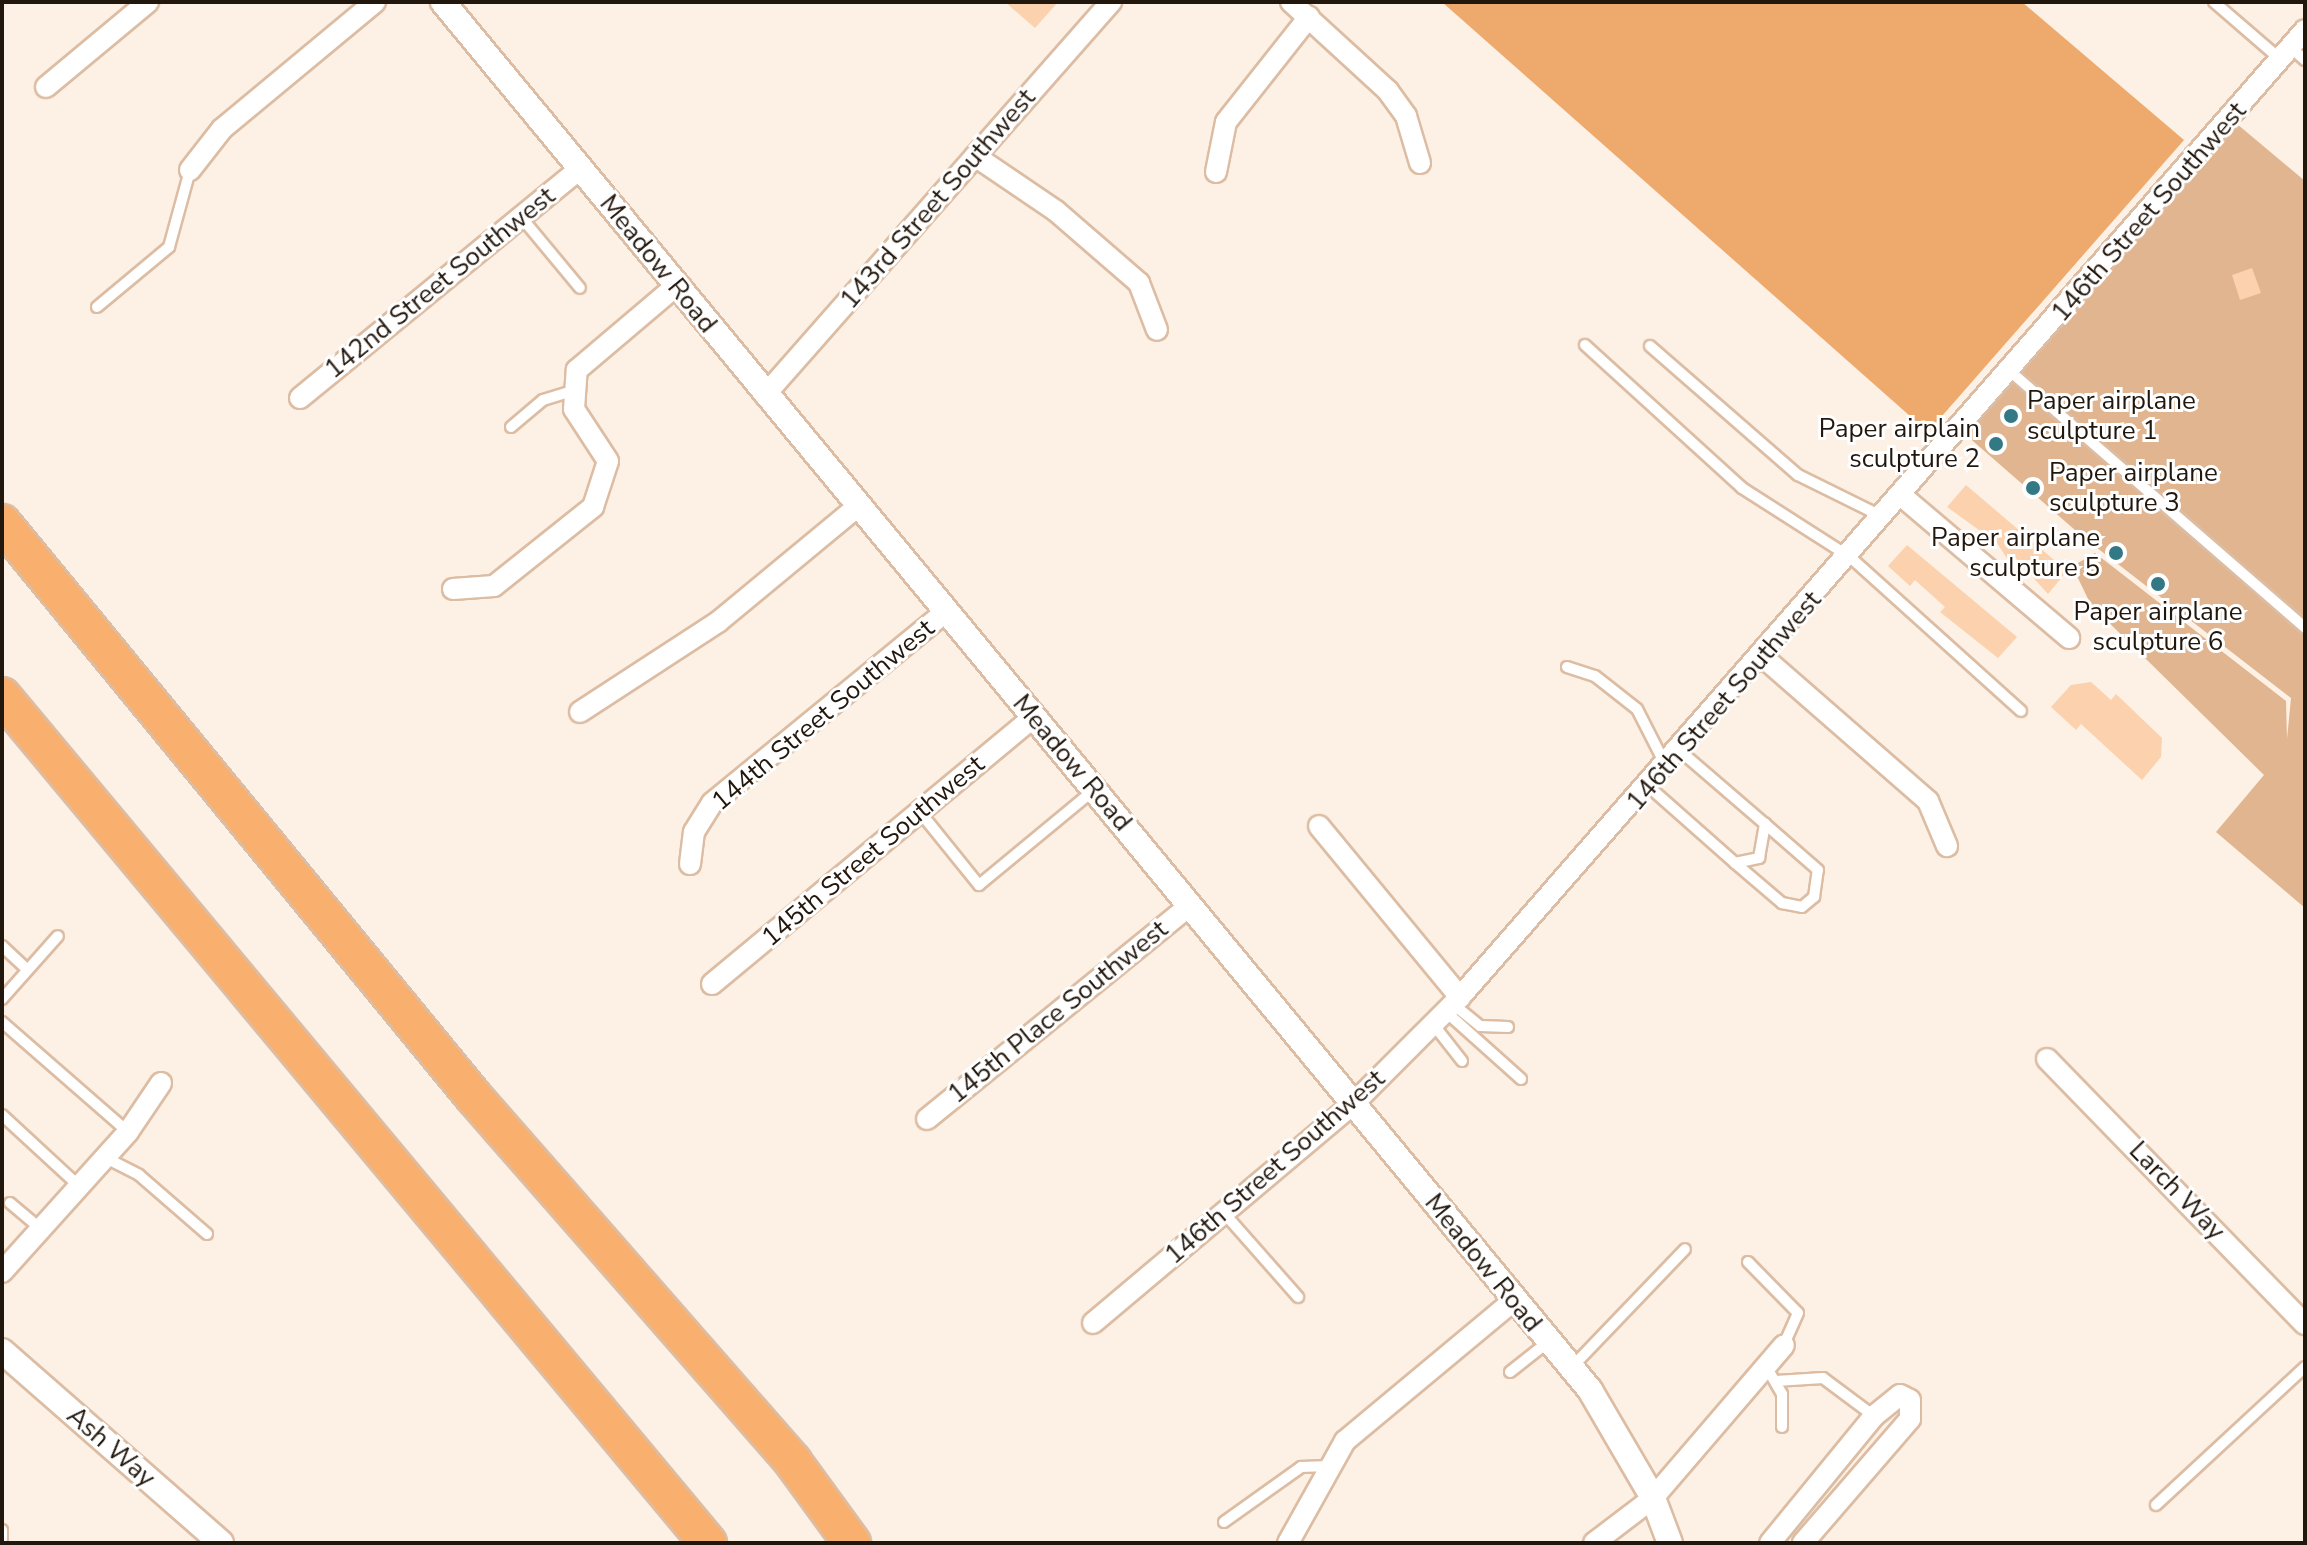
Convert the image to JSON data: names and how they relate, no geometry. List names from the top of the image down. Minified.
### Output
{"streets":{"street":["143rd Street Southwest","146th Street Southwest","Meadow Road","142nd Street Southwest","144th Street Southwest","145th Street Southwest","145th Place Southwest","Larch Way","Ash Way"]},"crossings":[["143rd Street Southwest","Meadow Road"],["146th Street Southwest","Meadow Road"],["Meadow Road","142nd Street Southwest"],["Meadow Road","144th Street Southwest"],["Meadow Road","145th Street Southwest"],["Meadow Road","145th Place Southwest"]],"places":["Paper airplane sculpture 1","Paper airplain sculpture 2","Paper airplane sculpture 3","Paper airplane sculpture 5","Paper airplane sculpture 6"]}
